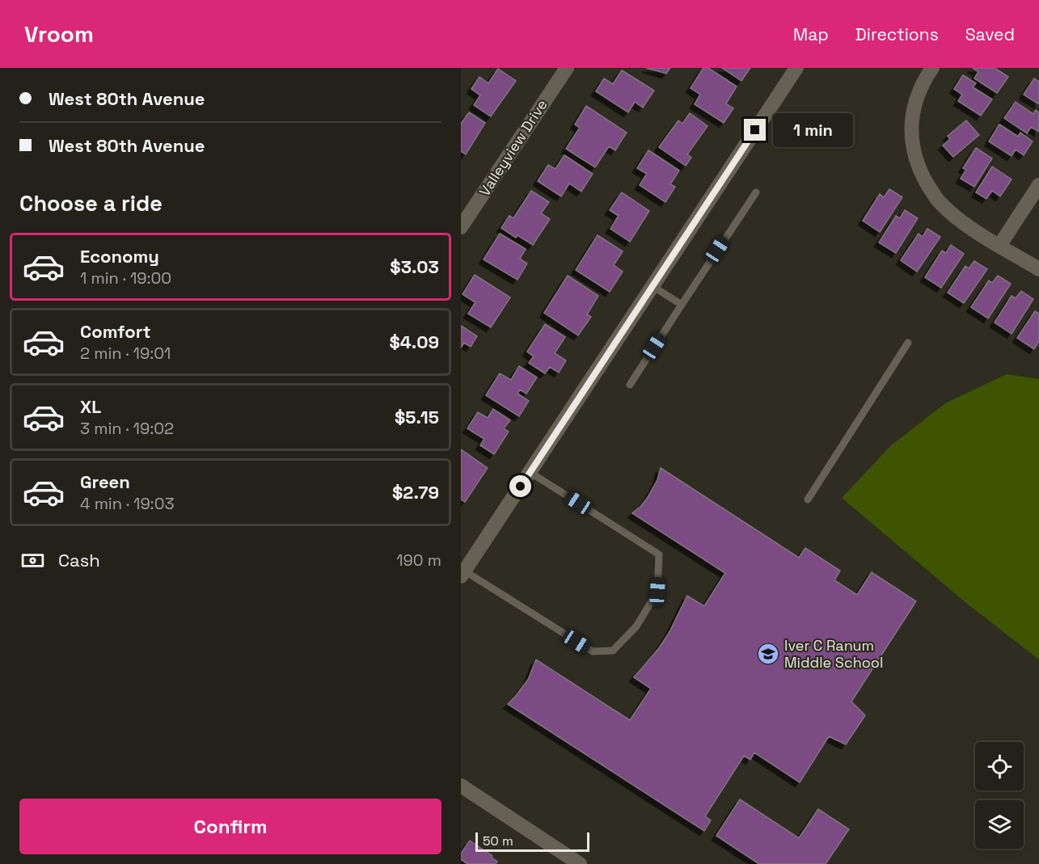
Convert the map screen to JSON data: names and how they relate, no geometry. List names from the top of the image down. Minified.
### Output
{"streets":{"street":["Valleyview Drive"]},"places":{"school or university":["Iver C Ranum Middle School"]},"scale_bar":"50 m","page":{"header":"Vroom","nav":["Map","Directions","Saved"],"banner":["West 80th Avenue","West 80th Avenue"],"bubble":"1 min","heading":"Choose a ride","list":[{"name":"Economy","note":"1 min · 19:00","value":"$3.03"},{"name":"Comfort","note":"2 min · 19:01","value":"$4.09"},{"name":"XL","note":"3 min · 19:02","value":"$5.15"},{"name":"Green","note":"4 min · 19:03","value":"$2.79"}],"pay":["Cash","190 m"],"buttons":"Confirm","scale":"50 m"}}
